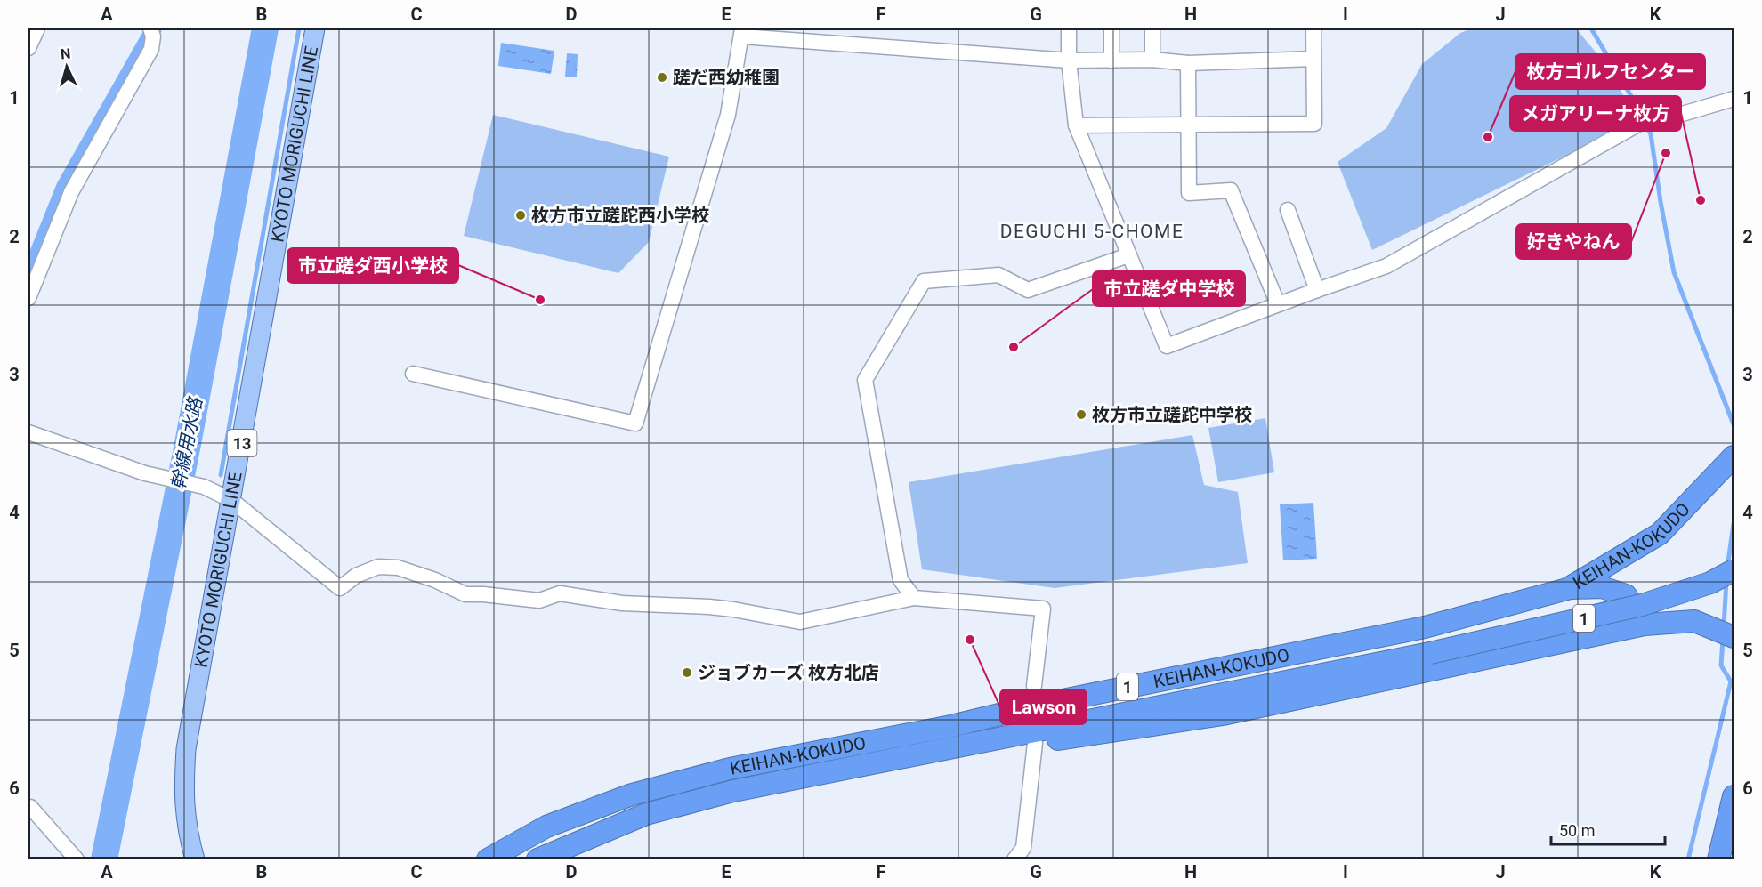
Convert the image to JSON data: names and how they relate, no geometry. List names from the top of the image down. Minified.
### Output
{"streets":{"highway":["KEIHAN-KOKUDO","1"],"main road":["KYOTO MORIGUCHI LINE","13"]},"districts":["DEGUCHI 5-CHOME"],"water":["幹線用水路"],"places":["蹉だ西幼稚園","枚方ゴルフセンター","好きやねん","メガアリーナ枚方","枚方市立蹉跎西小学校","市立蹉ダ西小学校","市立蹉ダ中学校","枚方市立蹉跎中学校","Lawson","ジョブカーズ 枚方北店"],"scale_bar":"50 m","north":"top","grid":{"columns":["A","B","C","D","E","F","G","H","I","J","K"],"rows":["1","2","3","4","5","6"]}}
